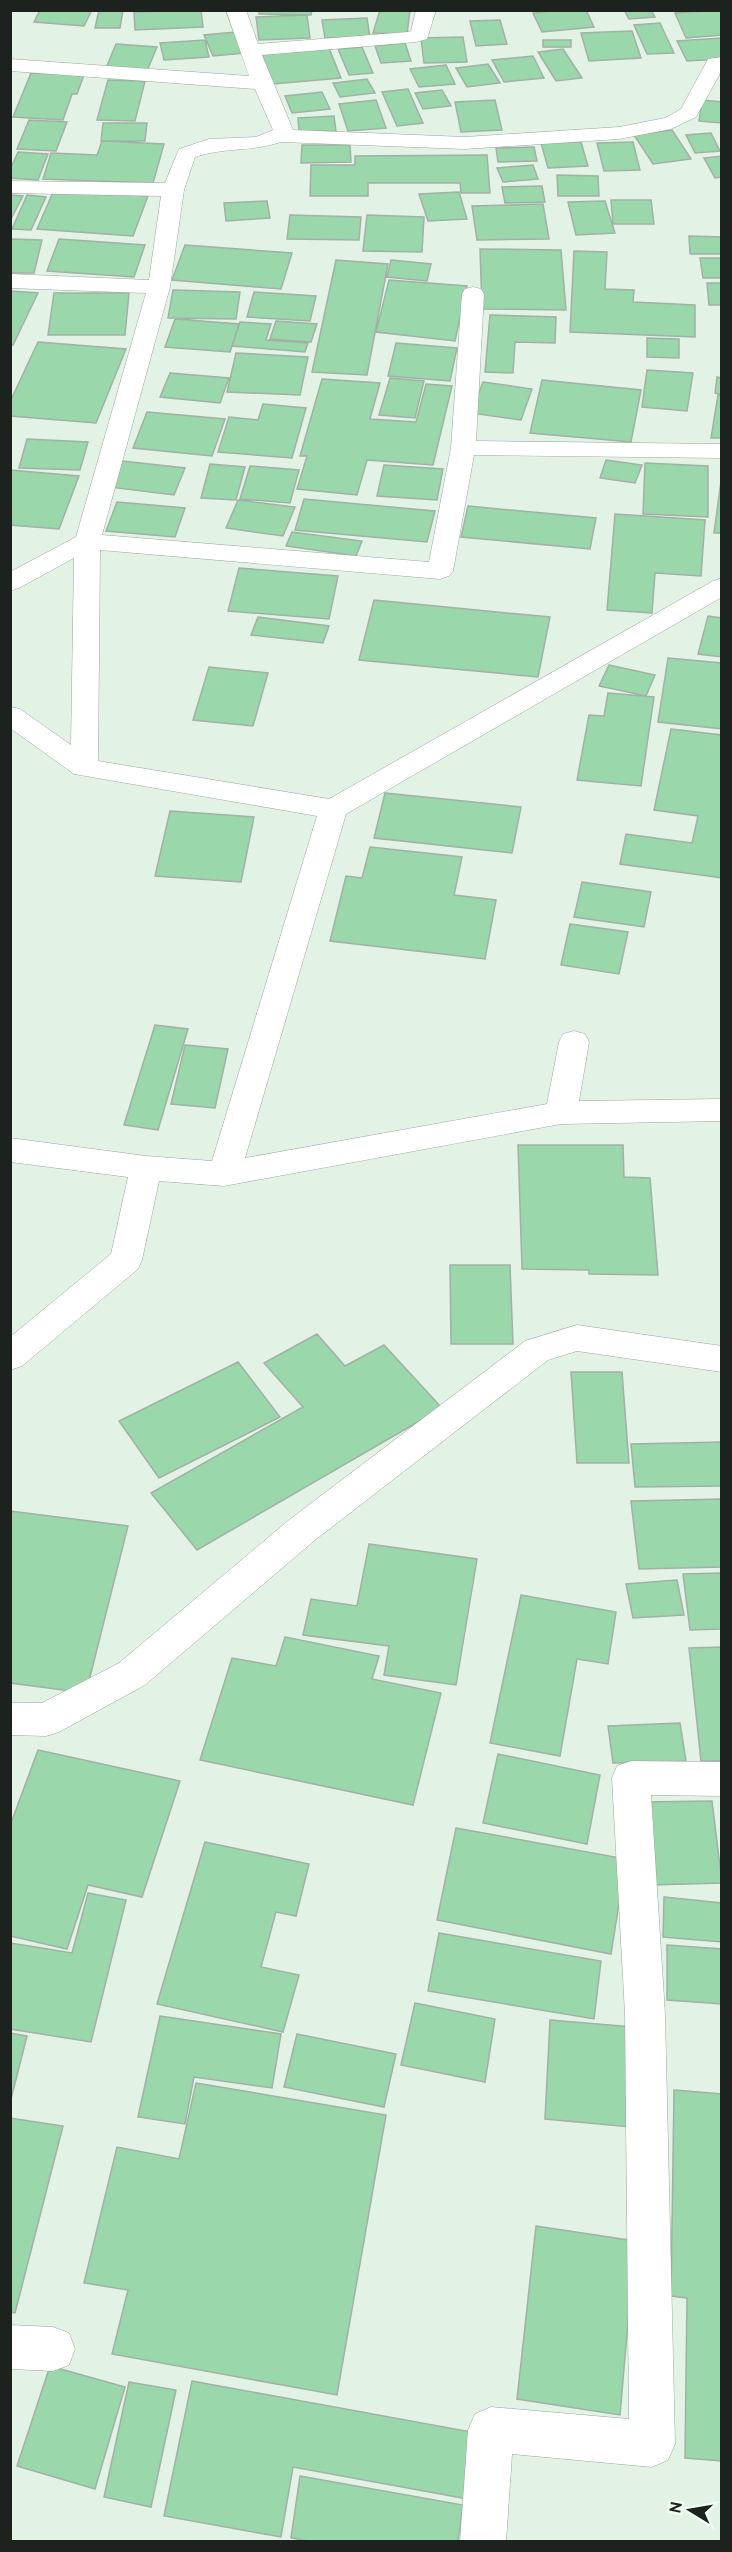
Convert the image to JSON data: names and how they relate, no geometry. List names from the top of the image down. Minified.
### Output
{"north":"left"}
